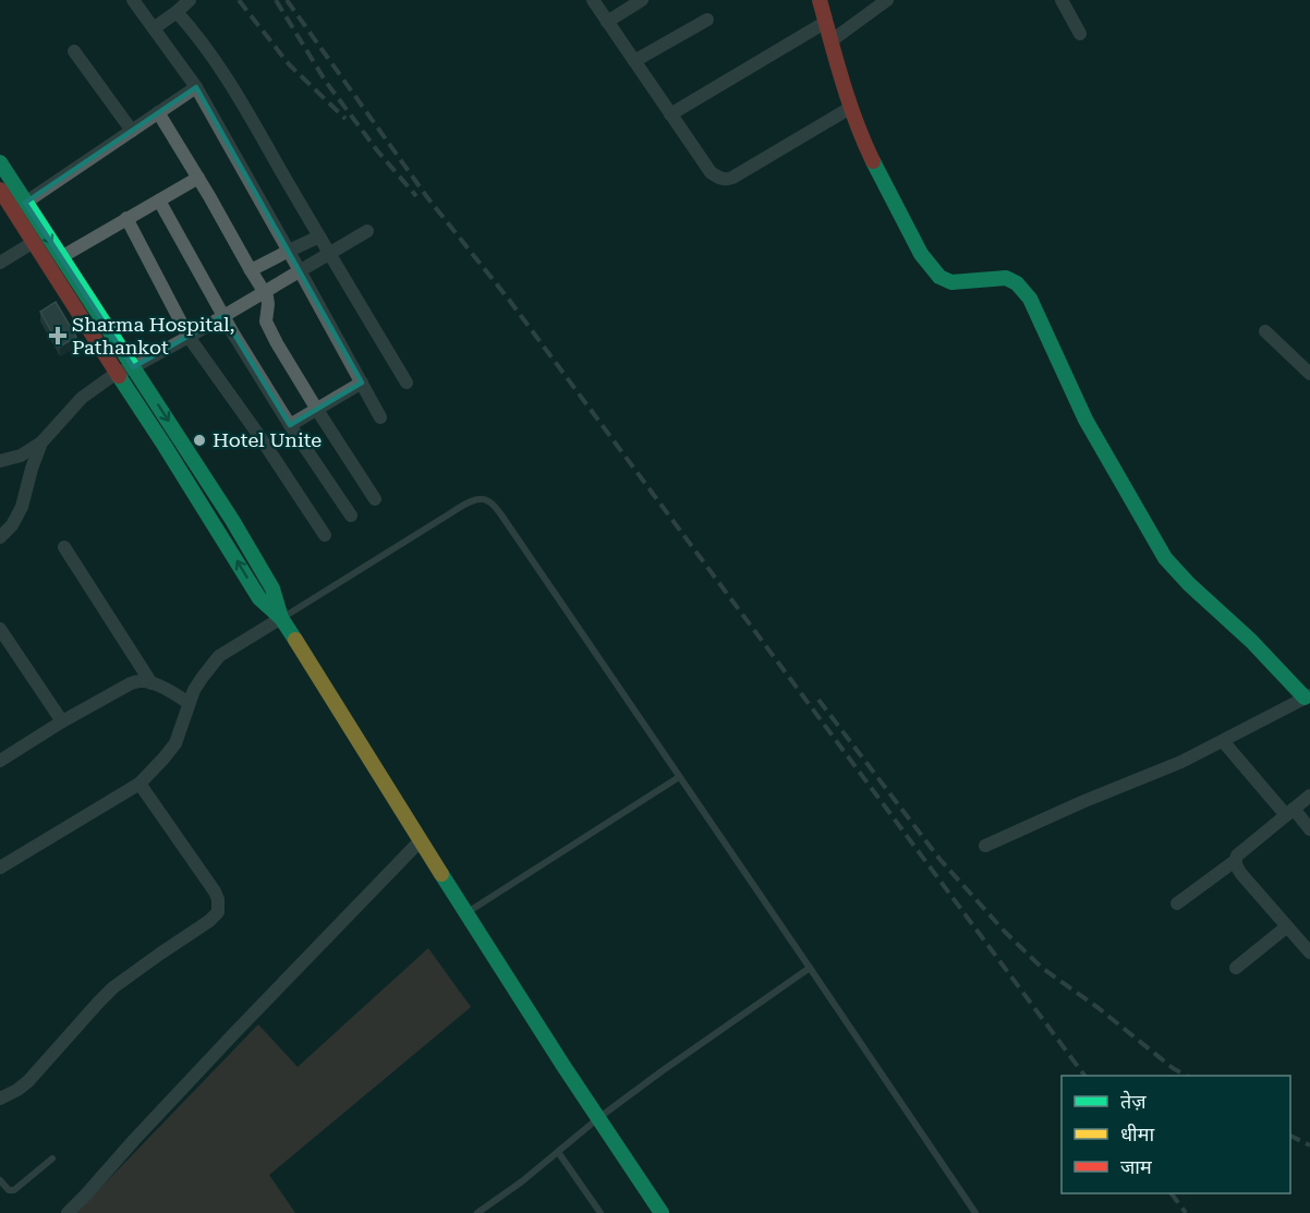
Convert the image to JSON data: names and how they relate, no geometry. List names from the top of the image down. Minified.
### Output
{"places":{"health":["Sharma Hospital, Pathankot"],"other":["Hotel Unite"]},"legend":["तेज़","धीमा","जाम"]}
